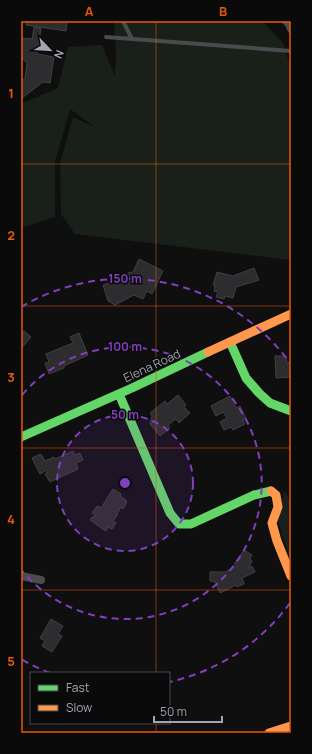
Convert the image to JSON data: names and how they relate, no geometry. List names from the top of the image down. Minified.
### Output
{"streets":{"main road":["Elena Road"]},"legend":["Fast","Slow"],"scale_bar":"50 m","north":"bottom right","grid":{"columns":["A","B"],"rows":["1","2","3","4","5"]},"rings":["150 m","100 m","50 m"]}
